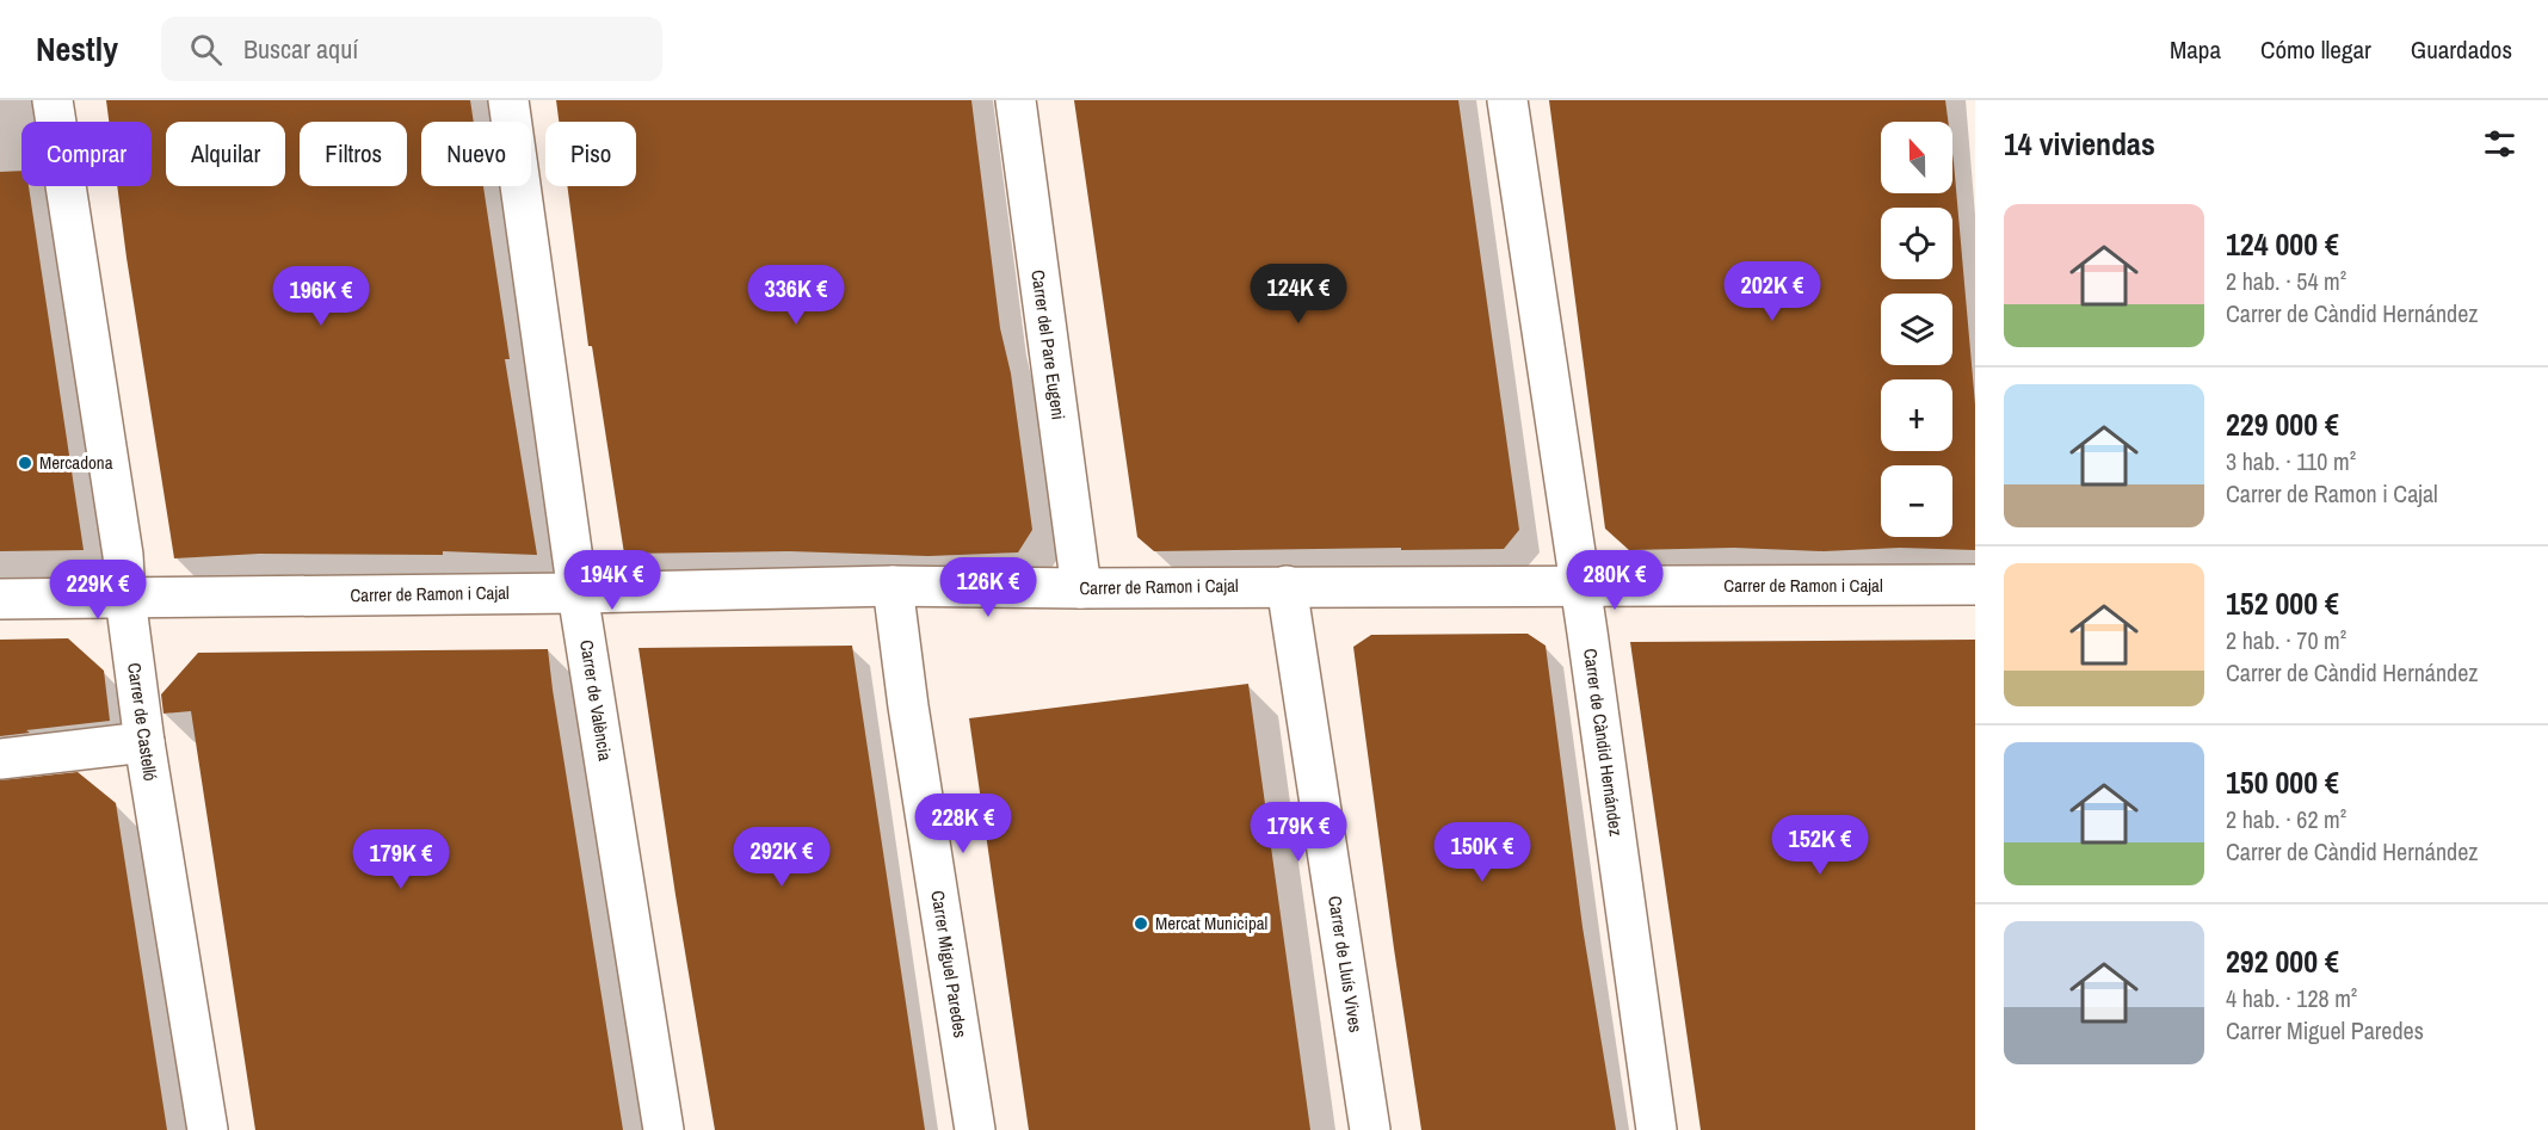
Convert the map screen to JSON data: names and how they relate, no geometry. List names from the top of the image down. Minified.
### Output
{"streets":{"street":["Carrer del Pare Eugeni","Carrer de Ramon i Cajal","Carrer de València","Carrer de Castelló","Carrer de Càndid Hernández","Carrer Miguel Paredes","Carrer de Lluís Vives"]},"crossings":[["Carrer del Pare Eugeni","Carrer de Ramon i Cajal"],["Carrer de Ramon i Cajal","Carrer de València"],["Carrer de Ramon i Cajal","Carrer de Castelló"],["Carrer de Ramon i Cajal","Carrer de Càndid Hernández"],["Carrer de Ramon i Cajal","Carrer Miguel Paredes"],["Carrer de Ramon i Cajal","Carrer de Lluís Vives"]],"places":["Mercadona","Mercat Municipal"],"north":"top","page":{"header":"Nestly","search":"Buscar aquí","nav":["Mapa","Cómo llegar","Guardados"],"heading":"14 viviendas","map_buttons":["+","−"],"chip":["Comprar","Alquilar","Filtros","Nuevo","Piso"],"list":[{"name":"124 000 €","note":"2 hab. · 54 m² · Carrer de Càndid Hernández"},{"name":"229 000 €","note":"3 hab. · 110 m² · Carrer de Ramon i Cajal"},{"name":"152 000 €","note":"2 hab. · 70 m² · Carrer de Càndid Hernández"},{"name":"150 000 €","note":"2 hab. · 62 m² · Carrer de Càndid Hernández"},{"name":"292 000 €","note":"4 hab. · 128 m² · Carrer Miguel Paredes"}],"price":["202K €","124K €","336K €","196K €","194K €","280K €","126K €","229K €","228K €","179K €","152K €","150K €","292K €","179K €"]}}
